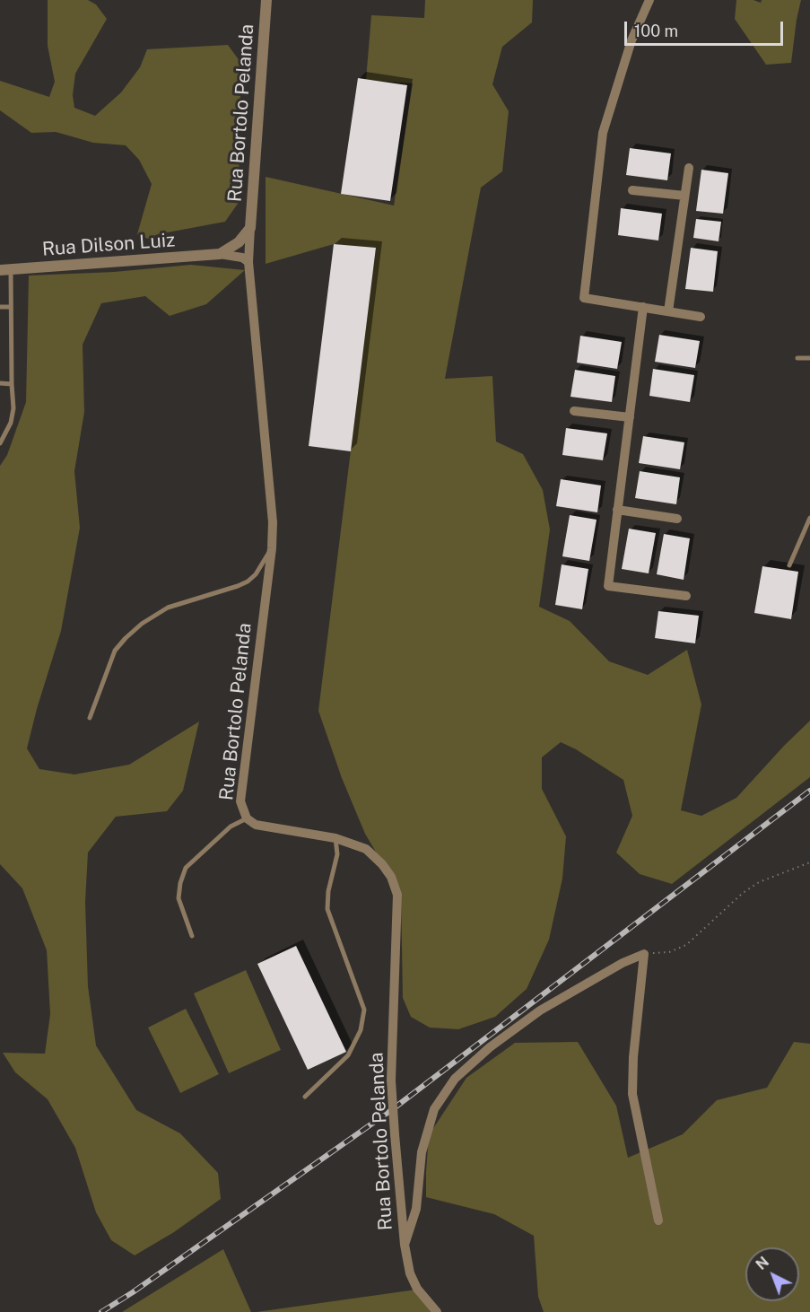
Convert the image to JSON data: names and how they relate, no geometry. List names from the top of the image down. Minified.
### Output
{"streets":{"street":["Rua Bortolo Pelanda","Rua Dilson Luiz"]},"crossings":[["Rua Bortolo Pelanda","Rua Dilson Luiz"]],"scale_bar":"100 m","north":"top left"}
